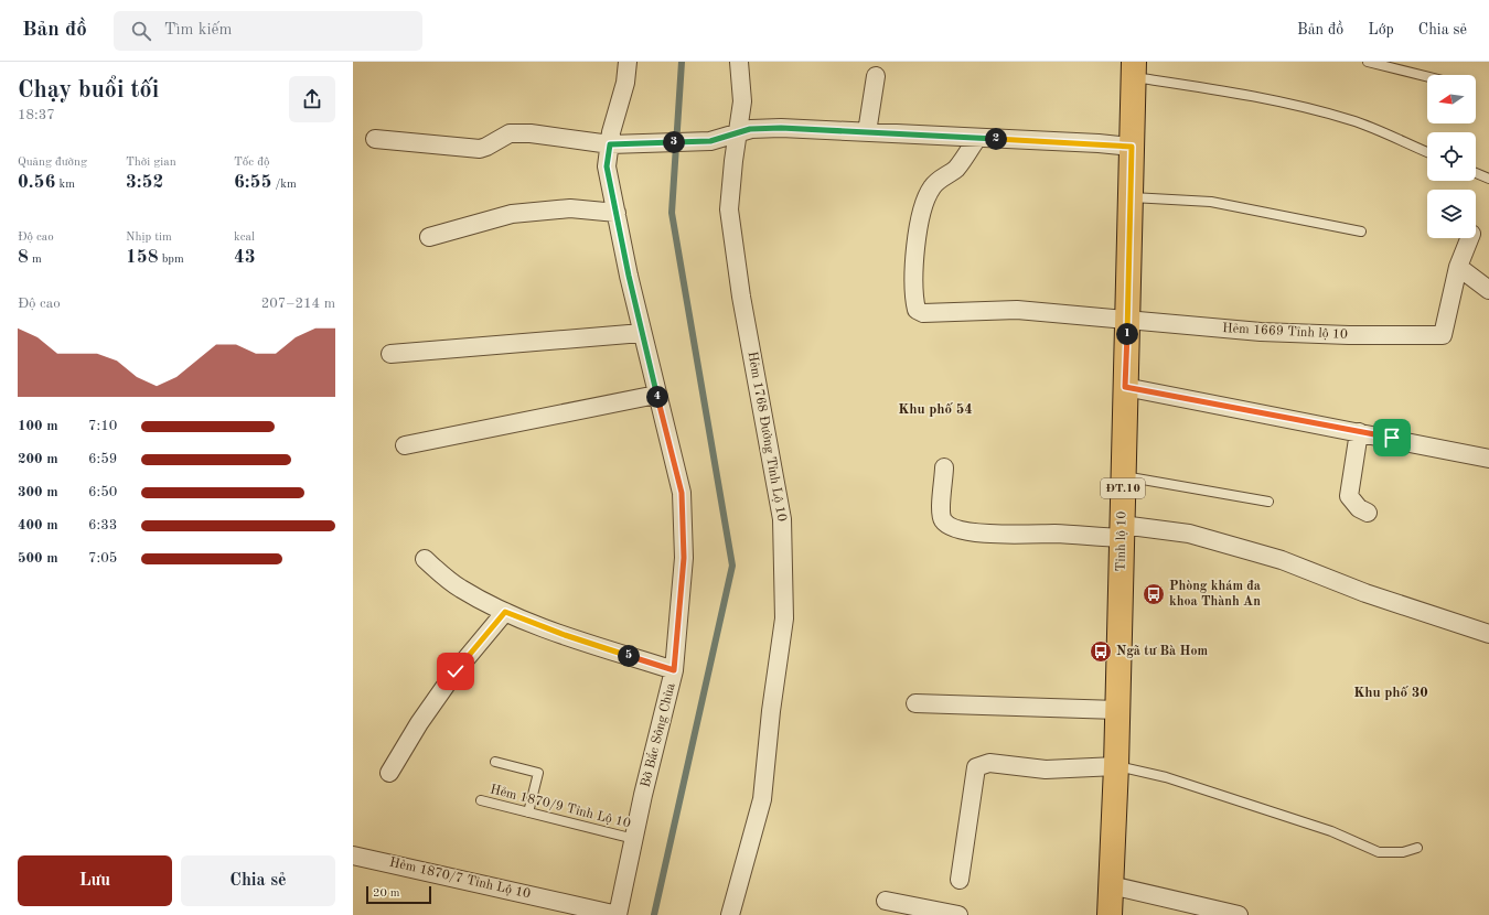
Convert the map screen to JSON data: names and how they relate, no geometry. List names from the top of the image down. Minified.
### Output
{"streets":{"main road":["ĐT.10","Tỉnh lộ 10"],"street":["Hẻm 1669 Tỉnh lộ 10","Hẻm 1768 Đường Tỉnh Lộ 10","Bờ Bắc Sông Chùa","Hẻm 1870/7 Tỉnh Lộ 10"],"lane":["Hẻm 1870/9 Tỉnh Lộ 10"]},"crossings":[["Hẻm 1669 Tỉnh lộ 10","Tỉnh lộ 10"],["Bờ Bắc Sông Chùa","Hẻm 1870/9 Tỉnh Lộ 10"],["Bờ Bắc Sông Chùa","Hẻm 1870/7 Tỉnh Lộ 10"]],"districts":["Khu phố 54","Khu phố 30"],"places":{"bus stop":["Phòng khám đa khoa Thành An","Ngã tư Bà Hom"]},"scale_bar":"20 m","north":"left","page":{"header":"Bản đồ","search":"Tìm kiếm","nav":["Bản đồ","Lớp","Chia sẻ"],"heading":["Chạy buổi tối","18:37"],"pins":["2","3","1","4","5"],"stats":[["Quãng đường","0.56 km"],["Thời gian","3:52"],["Tốc độ","6:55 /km"],["Độ cao","8 m"],["Nhịp tim","158 bpm"],["kcal","43"]],"chart":["Độ cao","207–214 m"],"list":[{"name":"100 m","note":"7:10"},{"name":"200 m","note":"6:59"},{"name":"300 m","note":"6:50"},{"name":"400 m","note":"6:33"},{"name":"500 m","note":"7:05"}],"buttons":["Lưu","Chia sẻ"],"scale":"20 m"}}
